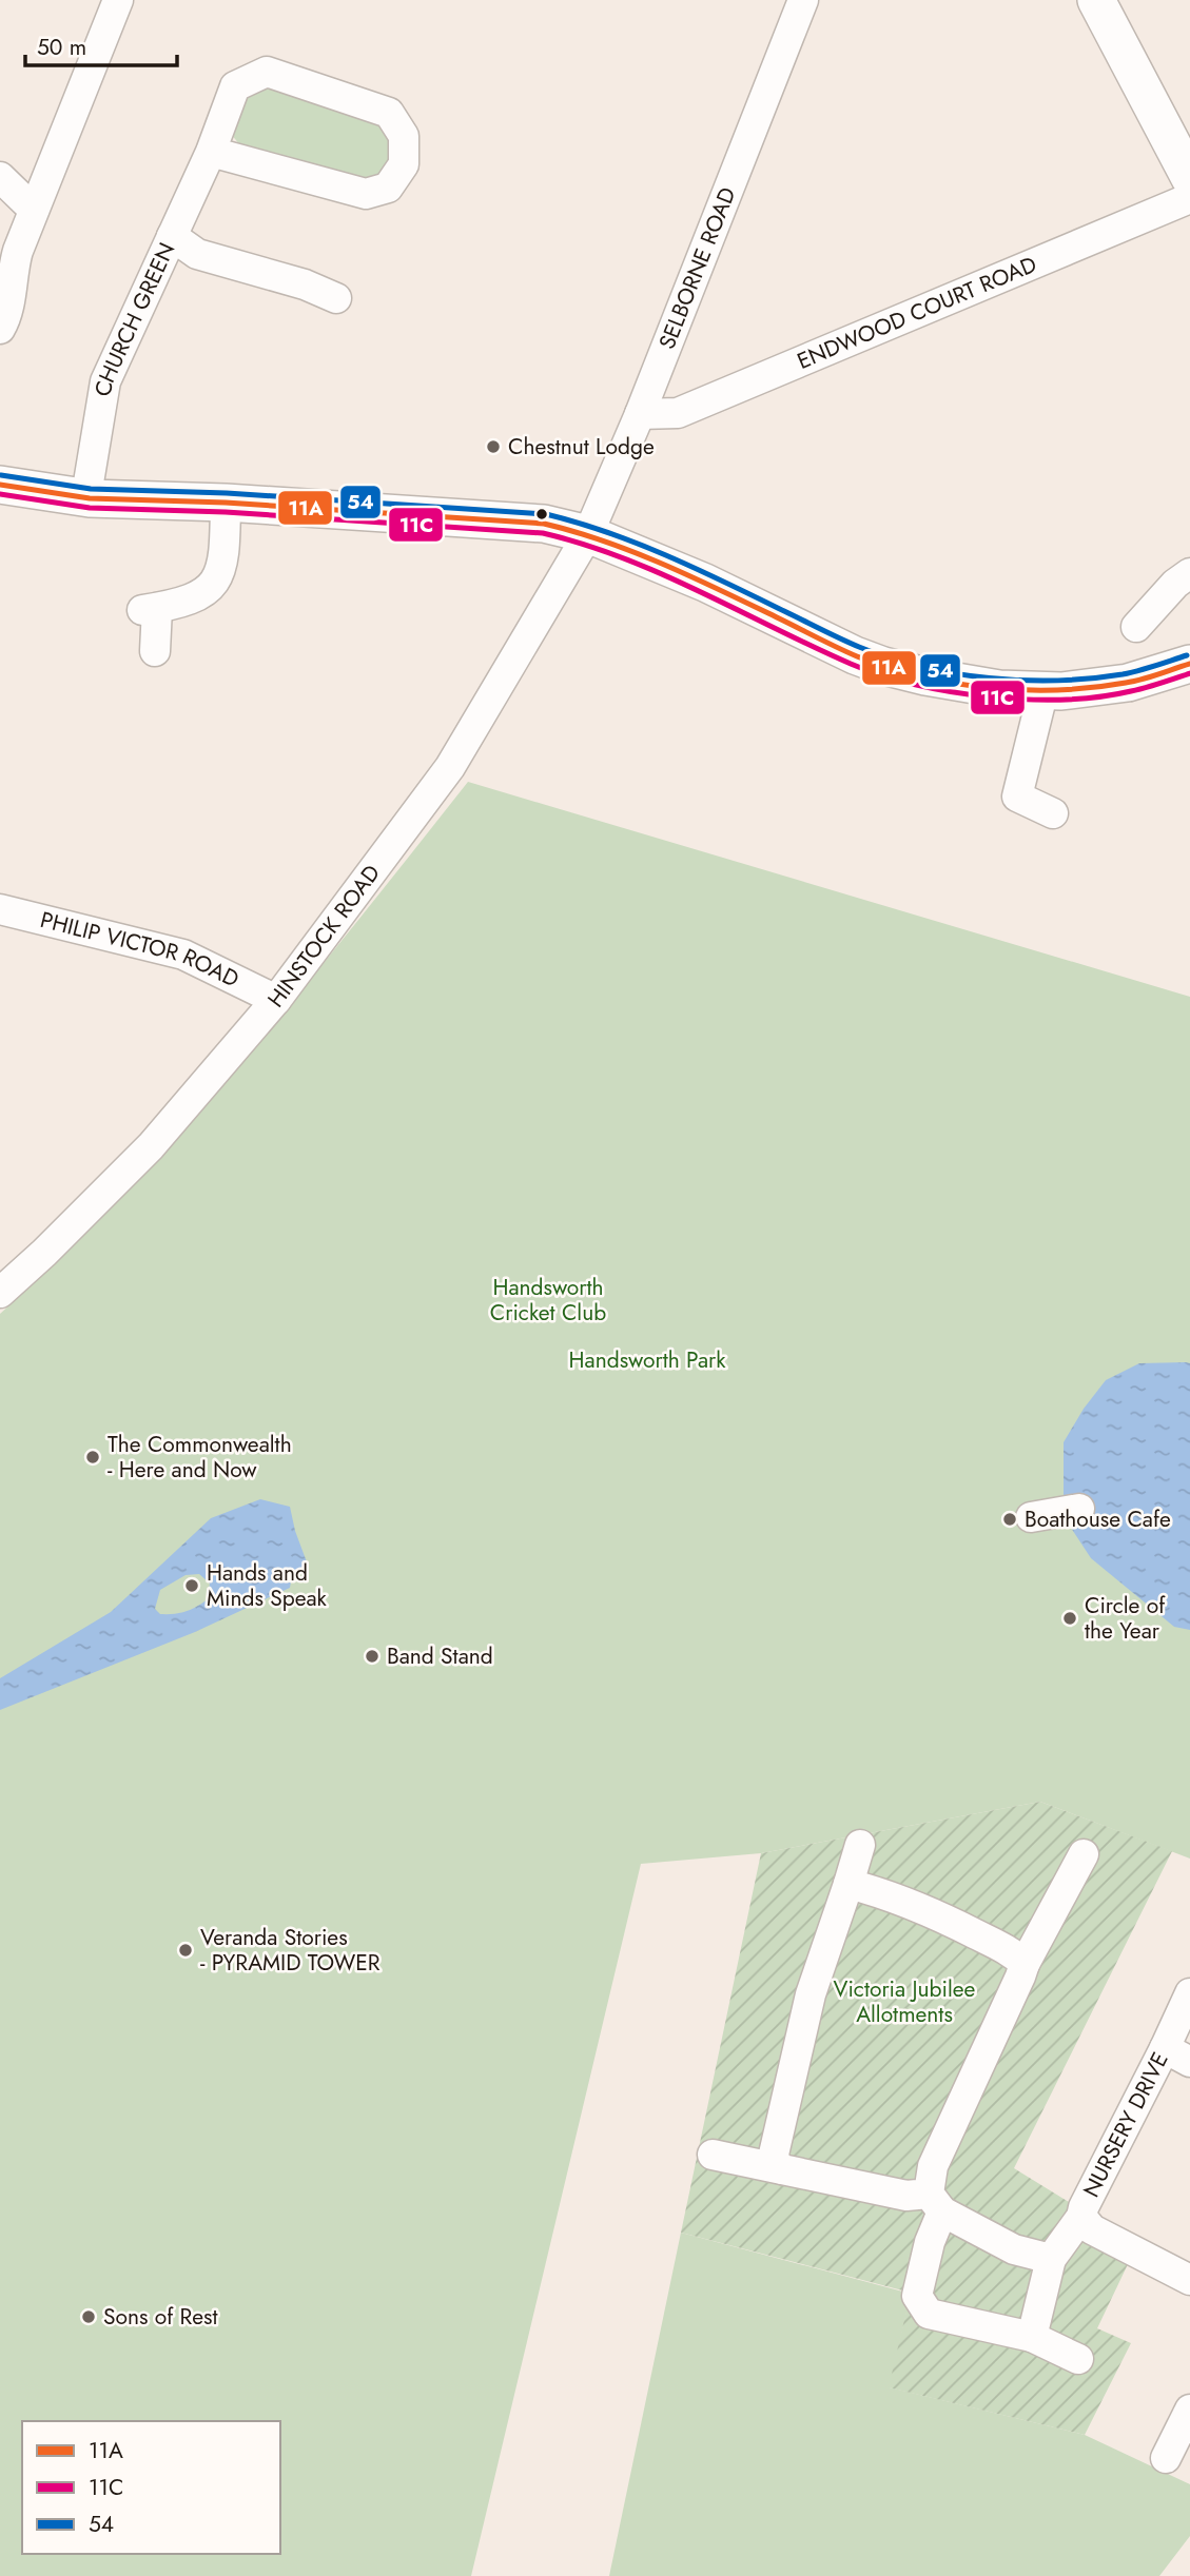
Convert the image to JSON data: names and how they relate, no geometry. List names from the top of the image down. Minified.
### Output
{"streets":{"street":["SELBORNE ROAD","ENDWOOD COURT ROAD","CHURCH GREEN","HINSTOCK ROAD","PHILIP VICTOR ROAD","NURSERY DRIVE"]},"crossings":[["SELBORNE ROAD","ENDWOOD COURT ROAD"],["SELBORNE ROAD","HINSTOCK ROAD"],["HINSTOCK ROAD","PHILIP VICTOR ROAD"]],"parks":["Handsworth Cricket Club","Handsworth Park","Victoria Jubilee Allotments"],"places":["Chestnut Lodge","The Commonwealth - Here and Now","Boathouse Cafe","Hands and Minds Speak","Circle of the Year","Band Stand","Veranda Stories - PYRAMID TOWER","Sons of Rest"],"lines":["transit line 54","transit line 11A","transit line 11C"],"legend":["11A","11C","54"],"scale_bar":"50 m"}
